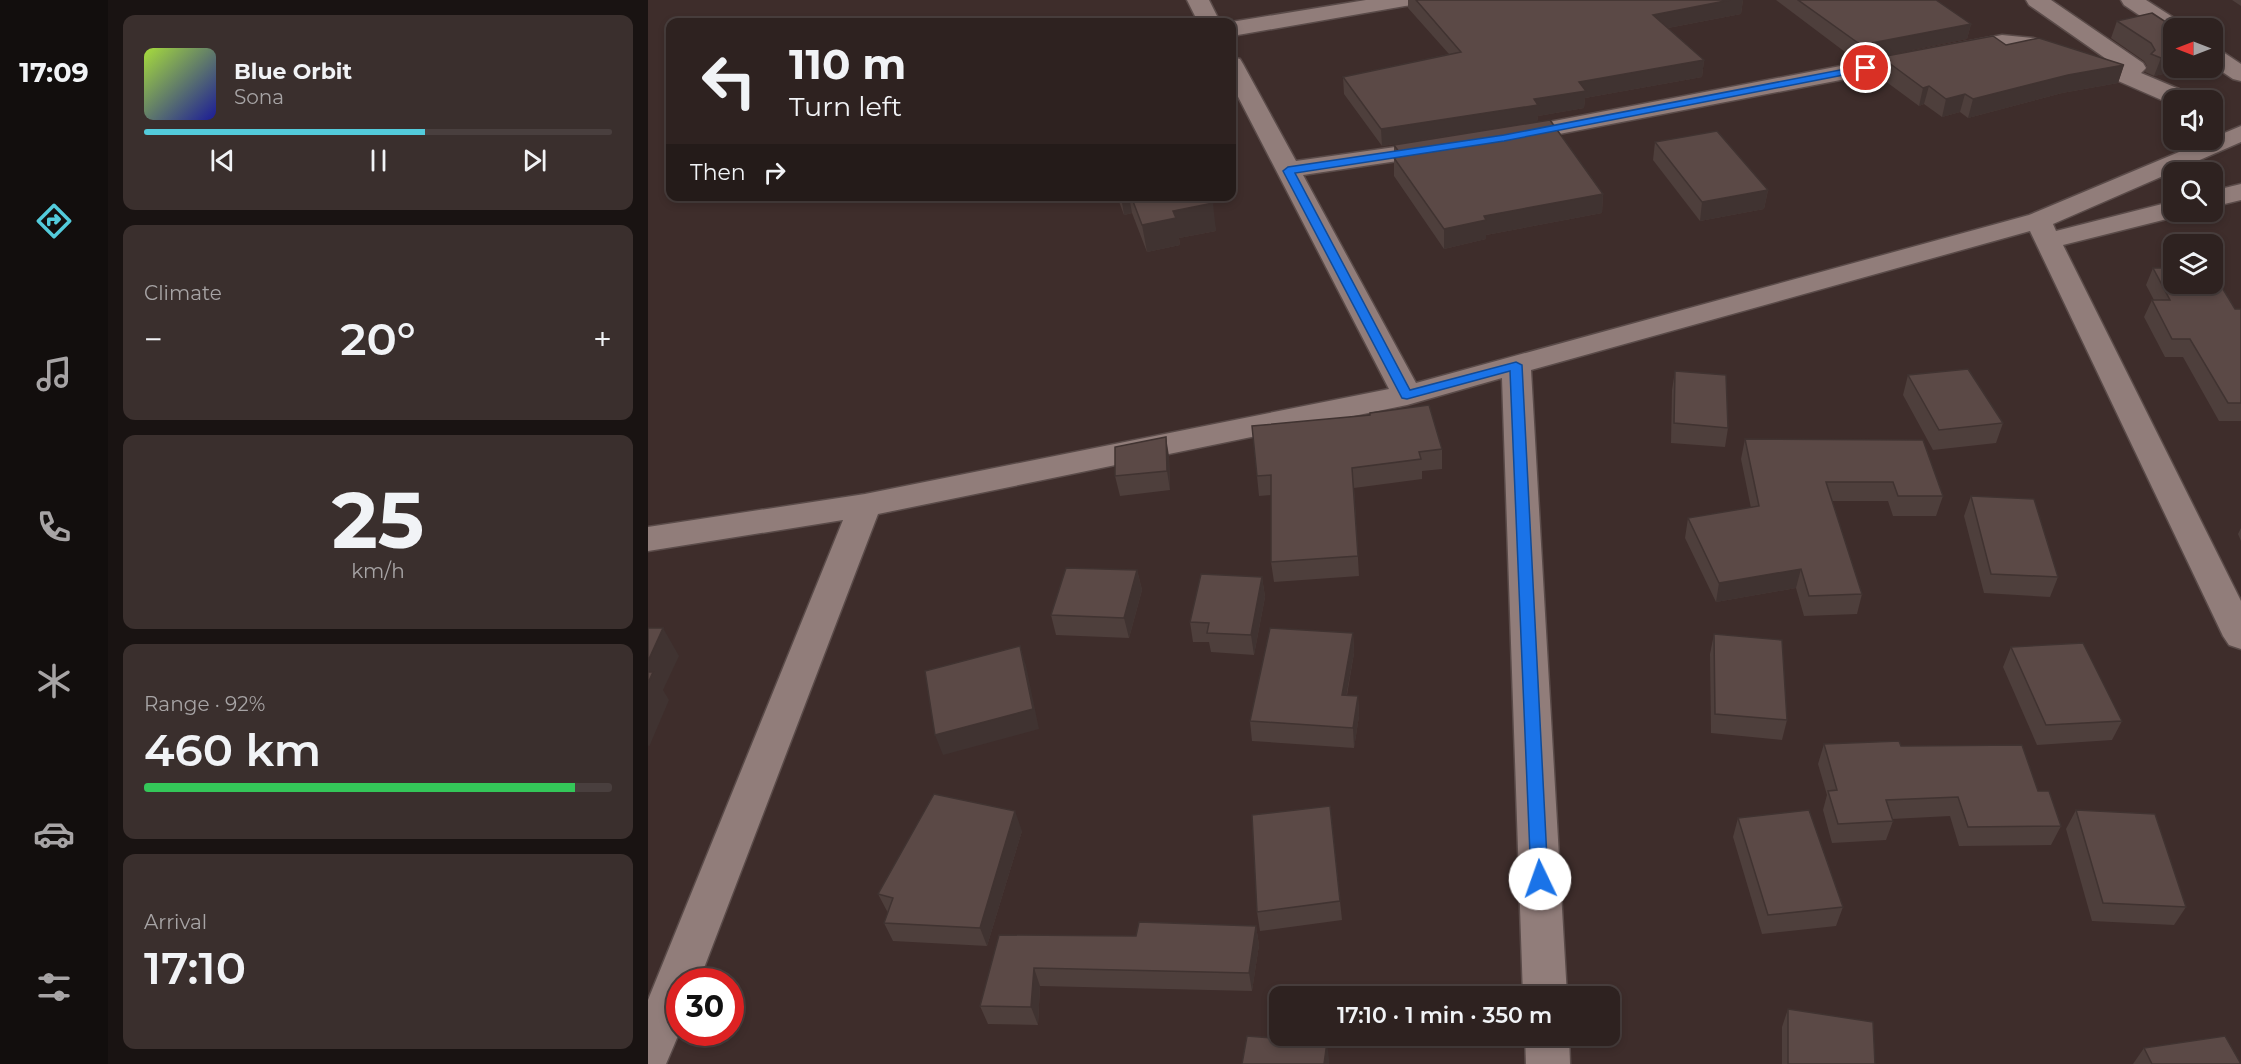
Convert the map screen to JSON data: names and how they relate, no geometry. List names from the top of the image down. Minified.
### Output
{"north":"left","page":{"tabs":"17:09","turn":["110 m","Turn left"],"song":["Blue Orbit","Sona"],"then":"Then","tile":["Climate",["25","km/h"],["Range · 92%","460 km"],["Arrival","17:10"]],"heat":["−","20°","+"],"limit":"30","trip":"17:10 · 1 min · 350 m"}}
